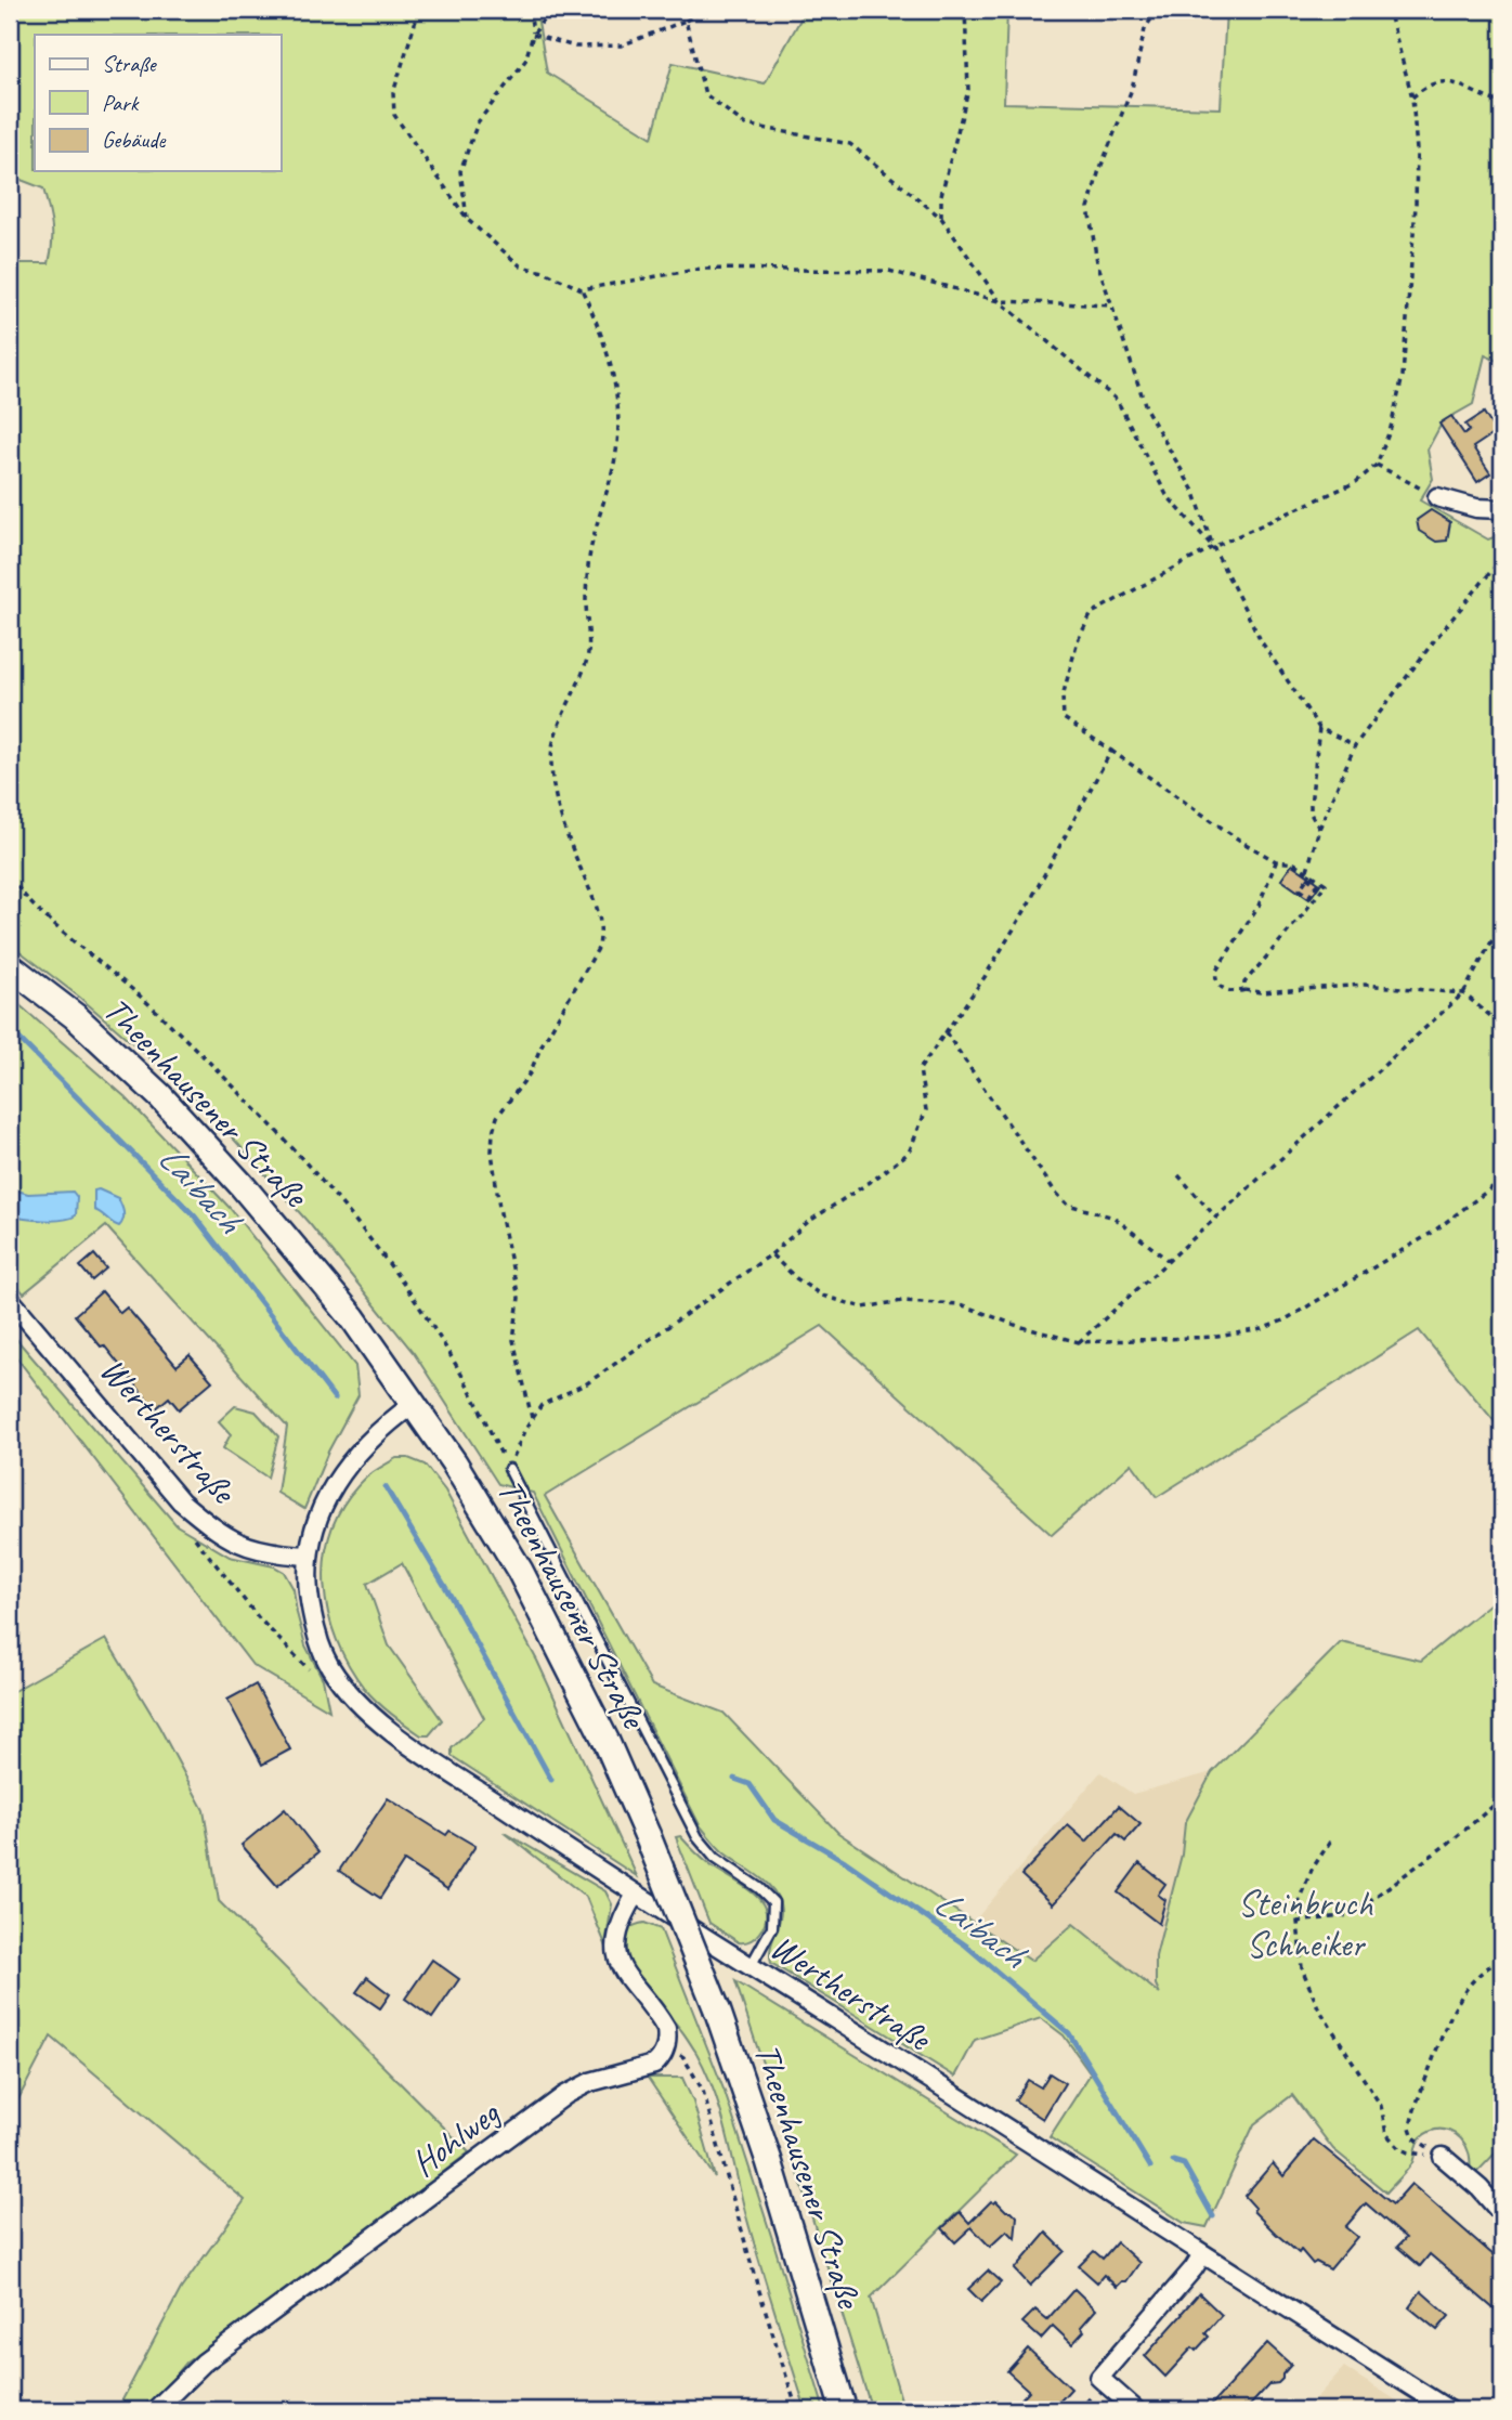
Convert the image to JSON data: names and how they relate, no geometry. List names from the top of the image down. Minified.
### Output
{"streets":{"main road":["Theenhausener Straße"],"street":["Wertherstraße","Hohlweg"]},"crossings":[["Theenhausener Straße","Wertherstraße"]],"water":["Laibach"],"parks":["Steinbruch Schneiker"],"legend":["Straße","Park","Gebäude"]}
